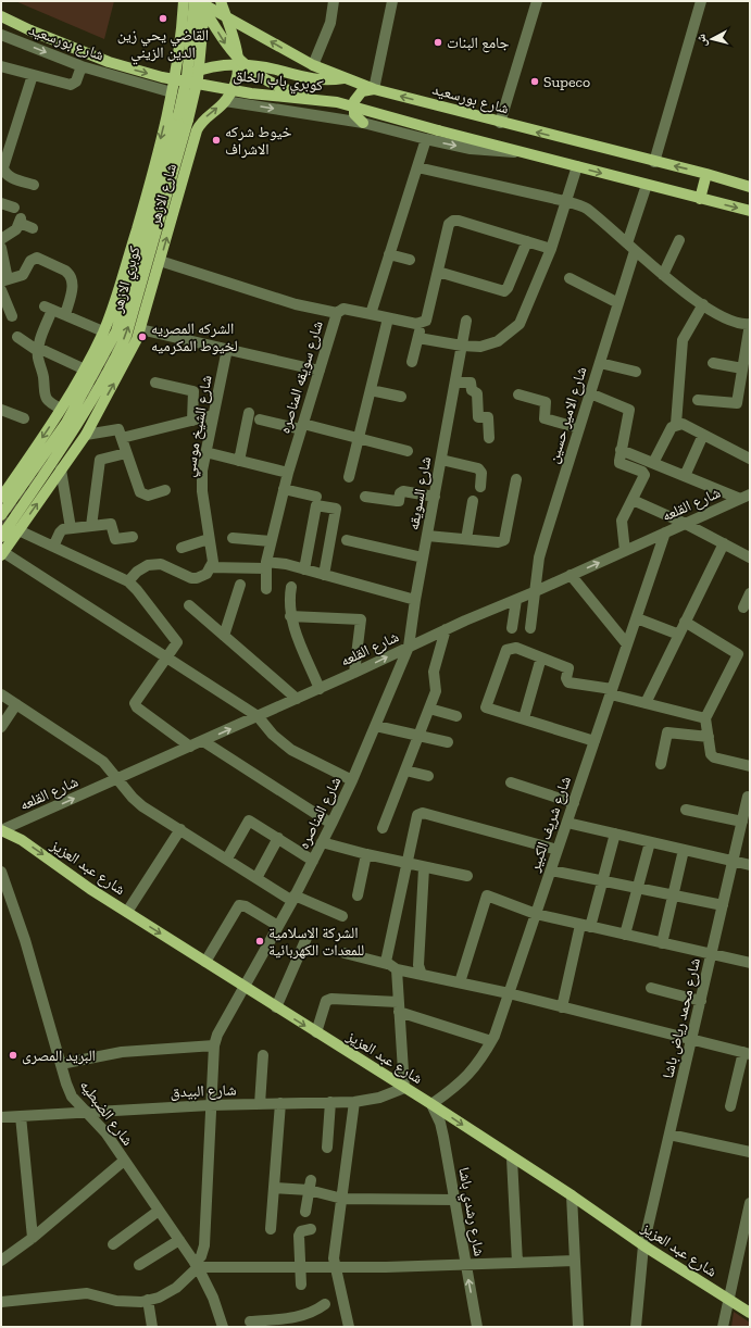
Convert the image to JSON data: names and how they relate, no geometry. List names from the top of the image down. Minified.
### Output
{"streets":{"main road":["شارع بورسعيد","كوبري باب الخلق","شارع الازهر","كوبري الازهر","شارع عبد العزيز"],"street":["شارع سويقه المناصره","شارع الامير حسين","شارع الشيخ موسي","شارع السويقه","شارع القلعه","شارع المناصره","شارع شريف الكبير","شارع محمد رياض باشا","شارع البيدق","شارع الضبطيه","شارع رشدي باشا"]},"crossings":[["شارع بورسعيد","كوبري باب الخلق"],["شارع بورسعيد","شارع الازهر"],["شارع الامير حسين","شارع القلعه"],["شارع السويقه","شارع القلعه"],["شارع السويقه","شارع المناصره"],["شارع القلعه","شارع المناصره"],["شارع القلعه","شارع شريف الكبير"],["شارع القلعه","شارع عبد العزيز"],["شارع المناصره","شارع عبد العزيز"],["شارع شريف الكبير","شارع عبد العزيز"],["شارع شريف الكبير","شارع رشدي باشا"],["شارع عبد العزيز","شارع محمد رياض باشا"],["شارع عبد العزيز","شارع البيدق"],["شارع عبد العزيز","شارع رشدي باشا"],["شارع البيدق","شارع الضبطيه"]],"one_way":["شارع القلعه","شارع عبد العزيز"],"places":["القاضي يحي زين الدين الزيني","جامع البنات","Supeco","خيوط شركه الاشراف","الشركه المصريه لخيوط المكرميه","الشركة الاسلامية للمعدات الكهربائية","البريد المصرى"],"north":"left"}
